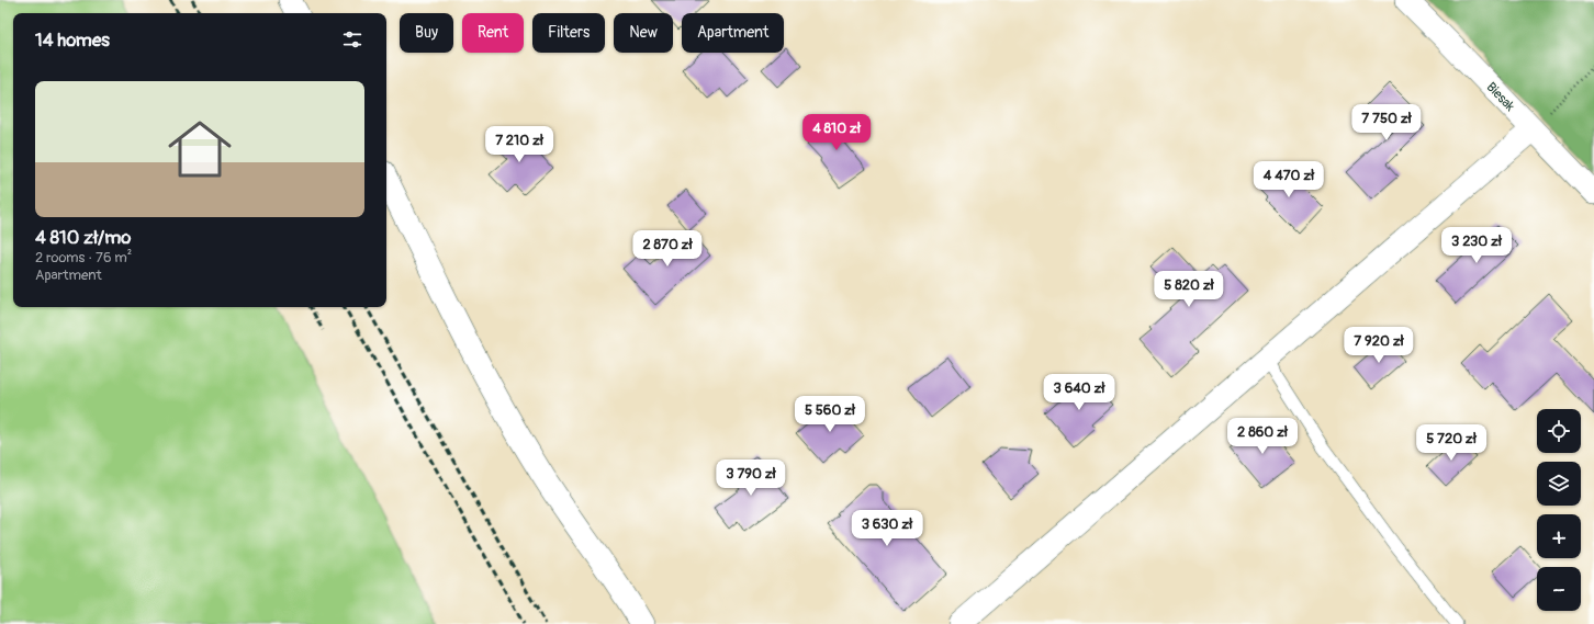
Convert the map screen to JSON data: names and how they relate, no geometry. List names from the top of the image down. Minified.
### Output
{"streets":{"street":["Biesak"]},"page":{"chip":["Buy","Rent","Filters","New","Apartment"],"heading":"14 homes","list":[{"name":"4 810 zł/mo","note":"2 rooms · 76 m² · Apartment"}],"price":["7 750 zł","4 810 zł","7 210 zł","4 470 zł","3 230 zł","2 870 zł","5 820 zł","7 920 zł","3 640 zł","5 560 zł","2 860 zł","5 720 zł","3 790 zł","3 630 zł"],"map_buttons":["+","−"]}}
